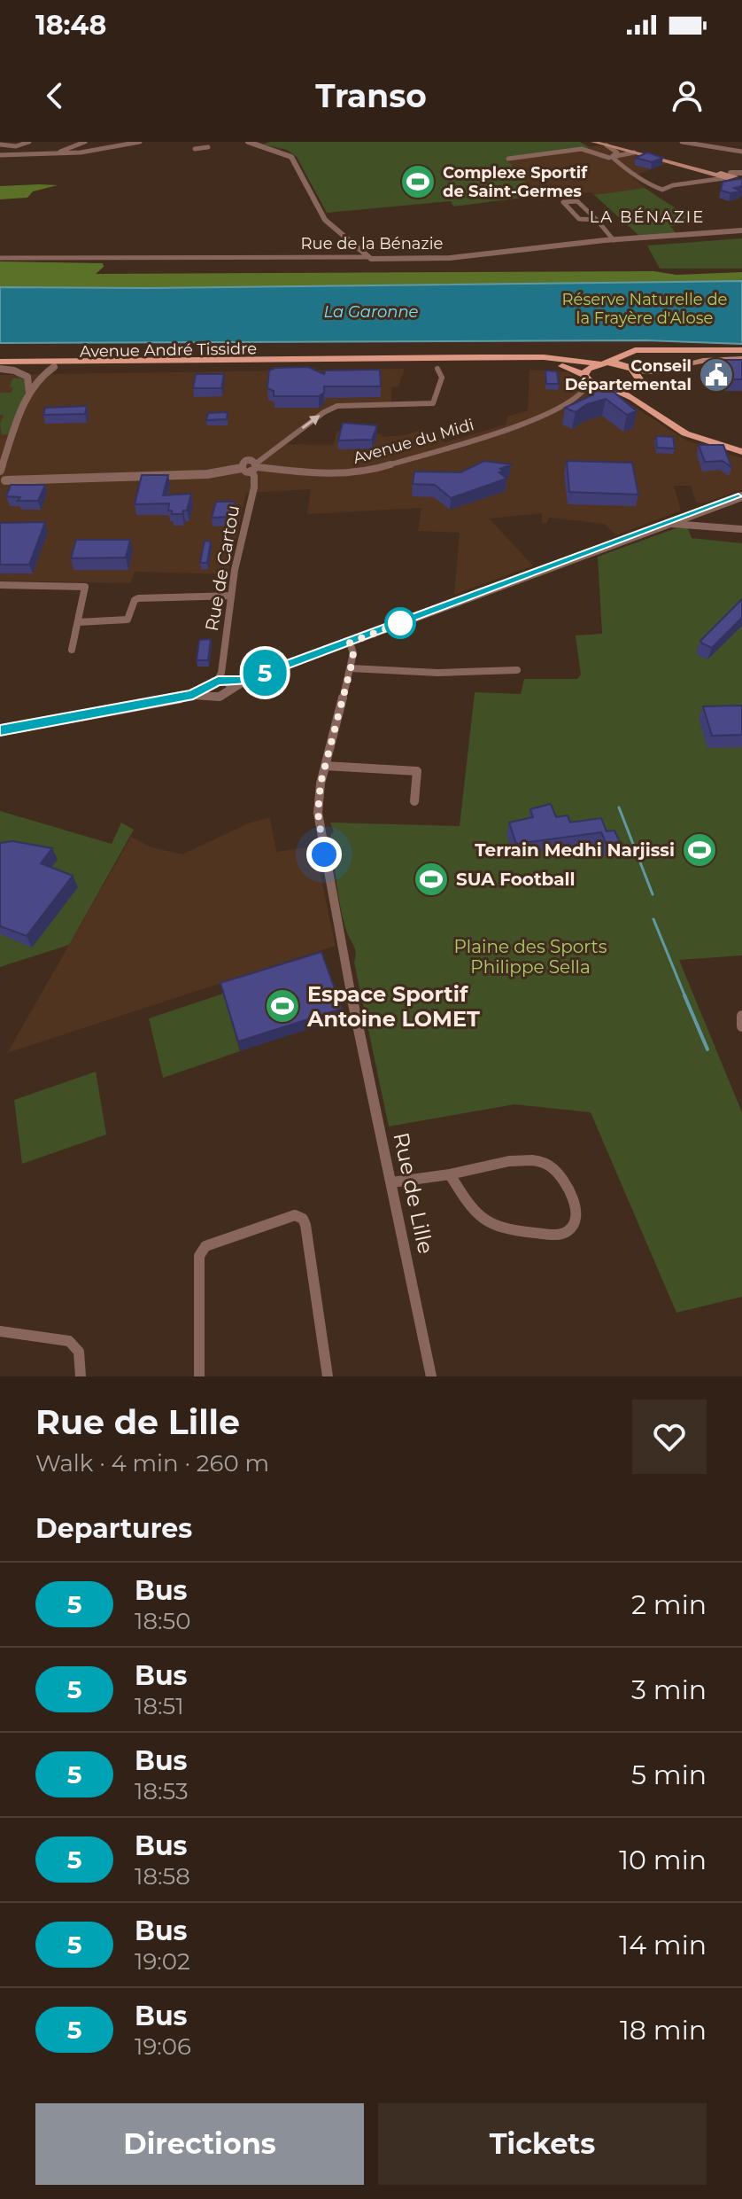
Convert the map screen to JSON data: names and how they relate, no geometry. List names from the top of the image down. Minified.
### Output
{"streets":{"main road":["Avenue André Tissidre"],"street":["Rue de la Bénazie","Avenue du Midi","Rue de Cartou","Rue de Lille"]},"crossings":[["Avenue André Tissidre","Avenue du Midi"],["Avenue du Midi","Rue de Cartou"]],"districts":["LA BÉNAZIE"],"water":["La Garonne"],"parks":["Réserve Naturelle de la Frayère d'Alose","Plaine des Sports Philippe Sella"],"places":{"sports":["Complexe Sportif de Saint-Germes","Terrain Medhi Narjissi","SUA Football","Espace Sportif Antoine LOMET"],"public building":["Conseil Départemental"]},"lines":["bus line 5"],"page":{"status":"18:48","header":"Transo","on_map":"5","heading":[["Rue de Lille","Walk · 4 min · 260 m"],"Departures"],"list":[{"mark":"5","name":"Bus","note":"18:50","value":"2 min"},{"mark":"5","name":"Bus","note":"18:51","value":"3 min"},{"mark":"5","name":"Bus","note":"18:53","value":"5 min"},{"mark":"5","name":"Bus","note":"18:58","value":"10 min"},{"mark":"5","name":"Bus","note":"19:02","value":"14 min"},{"mark":"5","name":"Bus","note":"19:06","value":"18 min"}],"buttons":["Directions","Tickets"]}}
